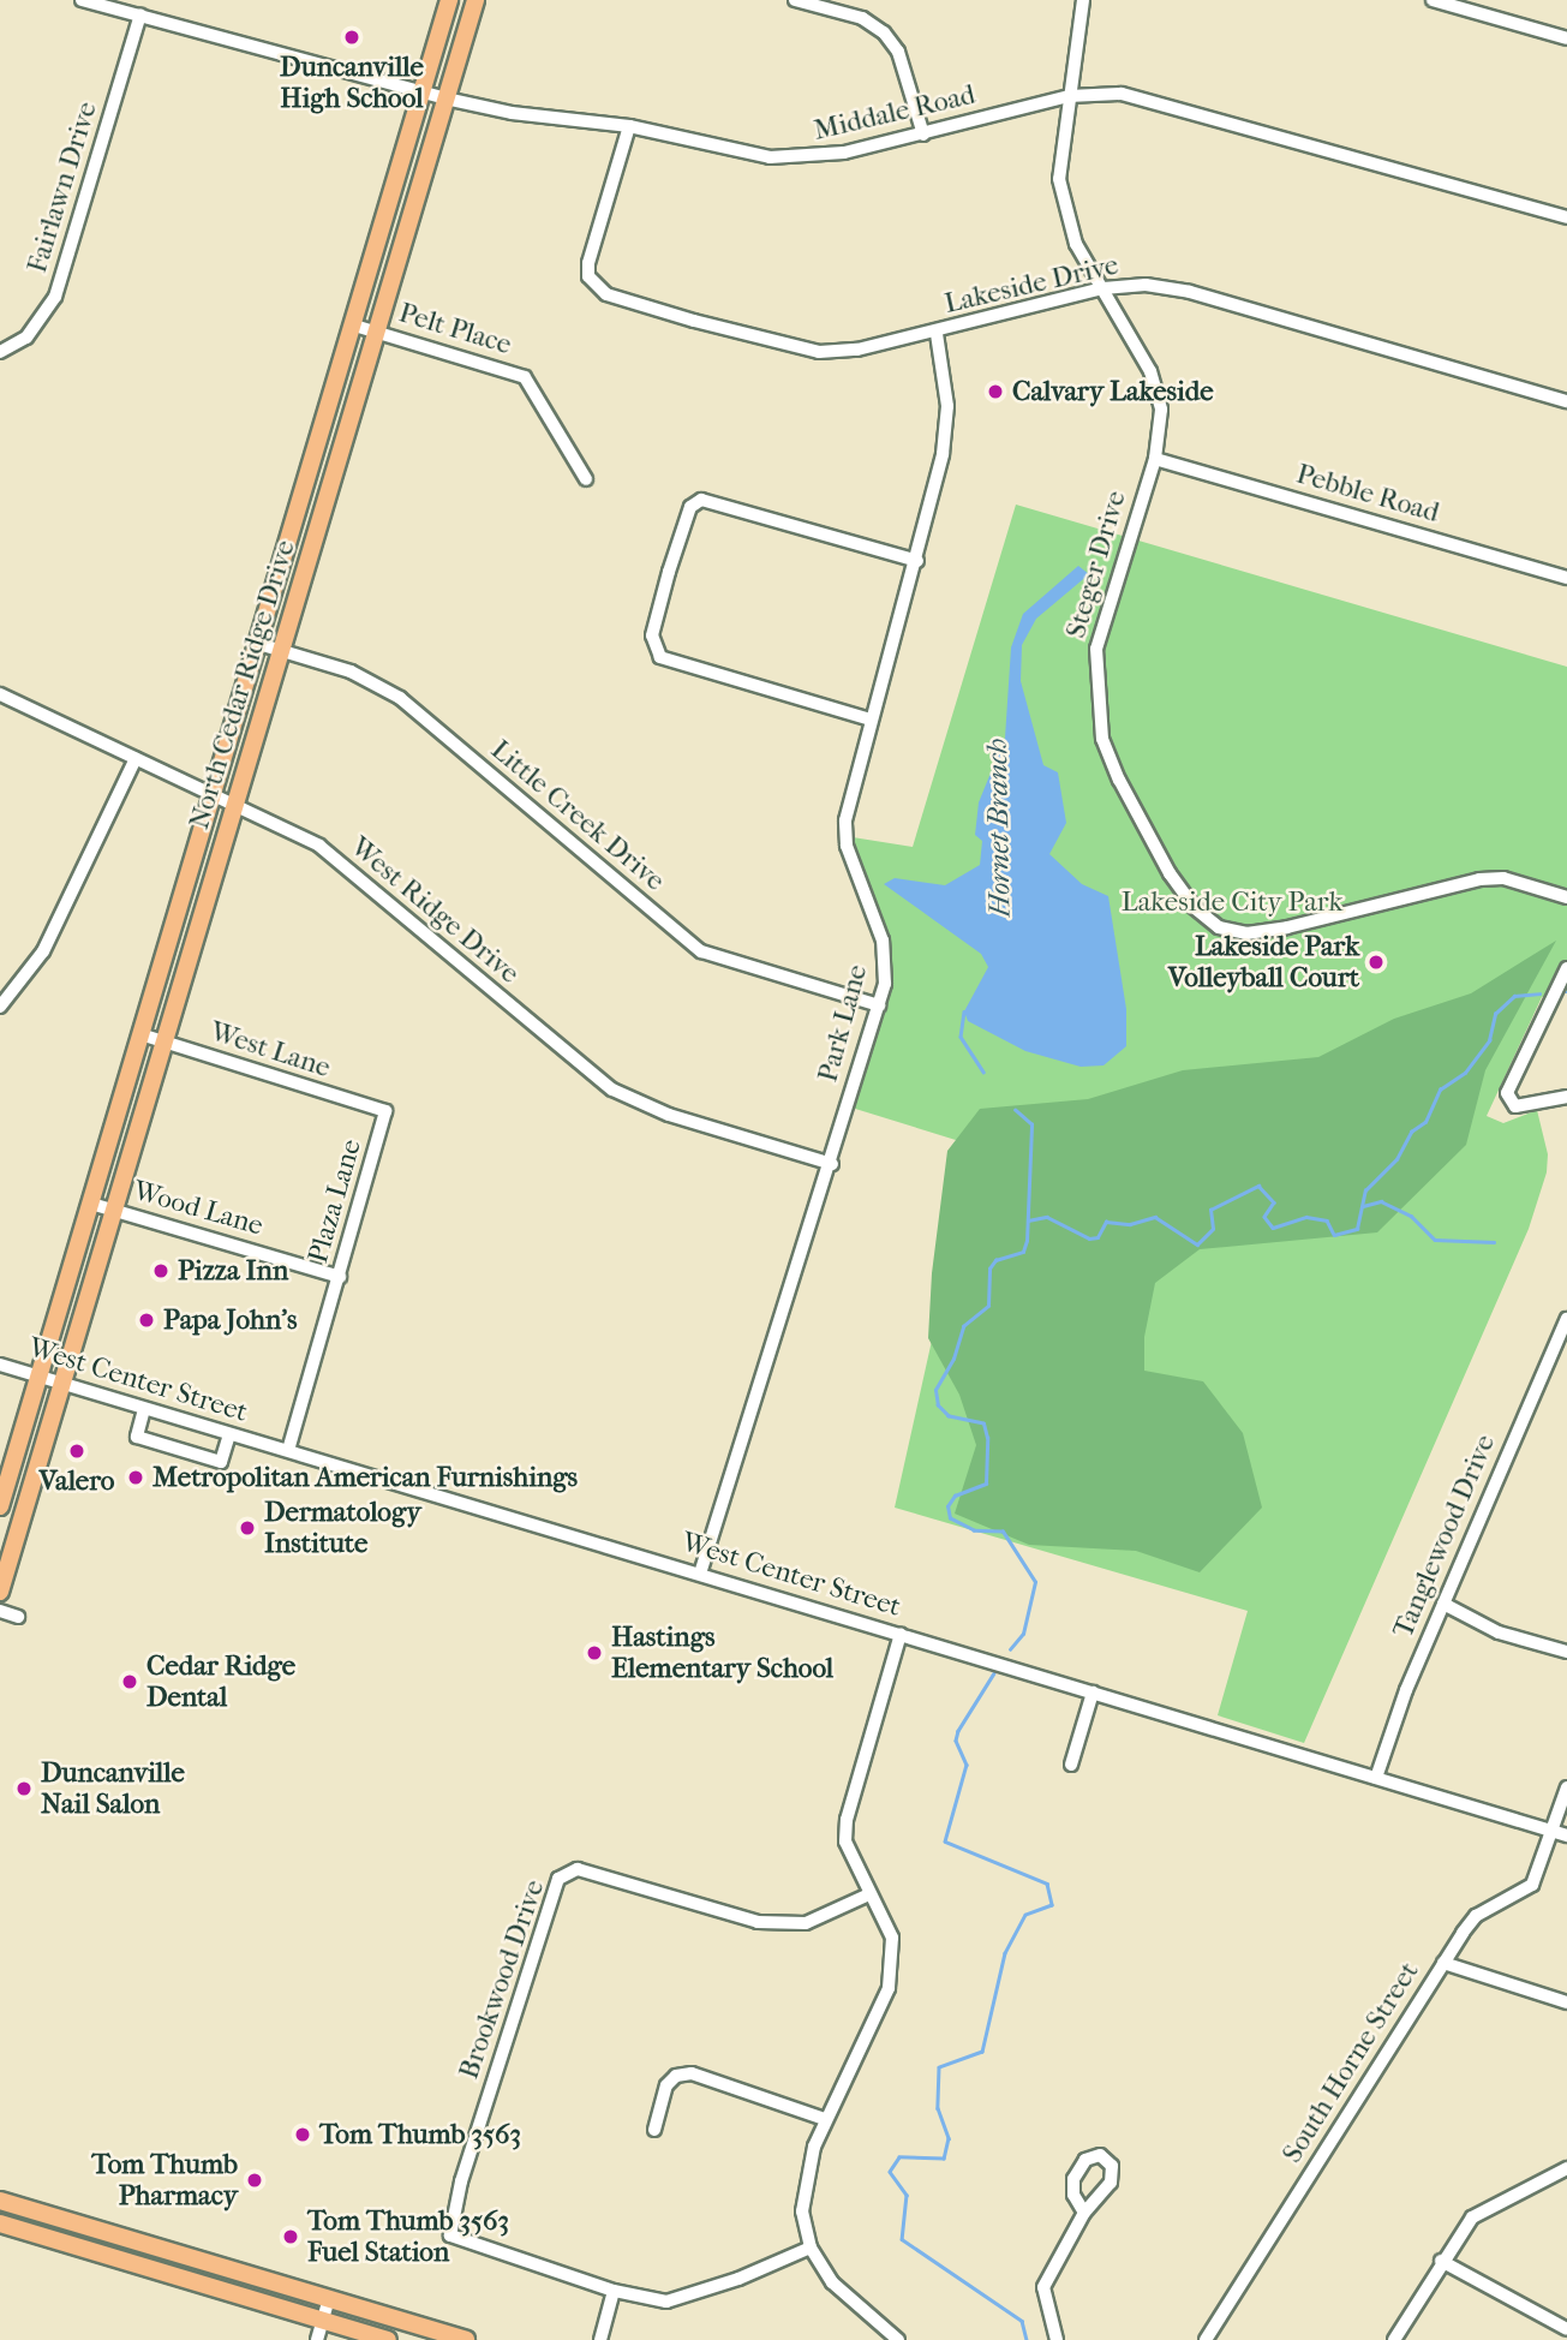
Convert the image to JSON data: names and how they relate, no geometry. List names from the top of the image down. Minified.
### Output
{"streets":{"main road":["North Cedar Ridge Drive"],"street":["Middale Road","Fairlawn Drive","Lakeside Drive","Pelt Place","Pebble Road","Steger Drive","Little Creek Drive","West Ridge Drive","Park Lane","West Lane","Plaza Lane","Wood Lane","West Center Street","Tanglewood Drive","Brookwood Drive","South Horne Street"]},"crossings":[["Middale Road","Fairlawn Drive"],["Middale Road","Lakeside Drive"],["Middale Road","Steger Drive"],["Middale Road","North Cedar Ridge Drive"],["Lakeside Drive","Steger Drive"],["Lakeside Drive","Park Lane"],["Pelt Place","North Cedar Ridge Drive"],["Pebble Road","Steger Drive"],["North Cedar Ridge Drive","Little Creek Drive"],["North Cedar Ridge Drive","West Ridge Drive"],["North Cedar Ridge Drive","West Lane"],["North Cedar Ridge Drive","Wood Lane"],["North Cedar Ridge Drive","West Center Street"],["Little Creek Drive","Park Lane"],["West Ridge Drive","Park Lane"],["Park Lane","West Center Street"],["West Lane","Plaza Lane"],["Plaza Lane","Wood Lane"],["Plaza Lane","West Center Street"],["West Center Street","Tanglewood Drive"],["West Center Street","South Horne Street"]],"water":["Hornet Branch"],"parks":["Lakeside City Park"],"places":["Duncanville High School","Calvary Lakeside","Lakeside Park Volleyball Court","Pizza Inn","Papa John's","Valero","Metropolitan American Furnishings","Dermatology Institute","Hastings Elementary School","Cedar Ridge Dental","Duncanville Nail Salon","Tom Thumb 3563","Tom Thumb Pharmacy","Tom Thumb 3563 Fuel Station"]}
